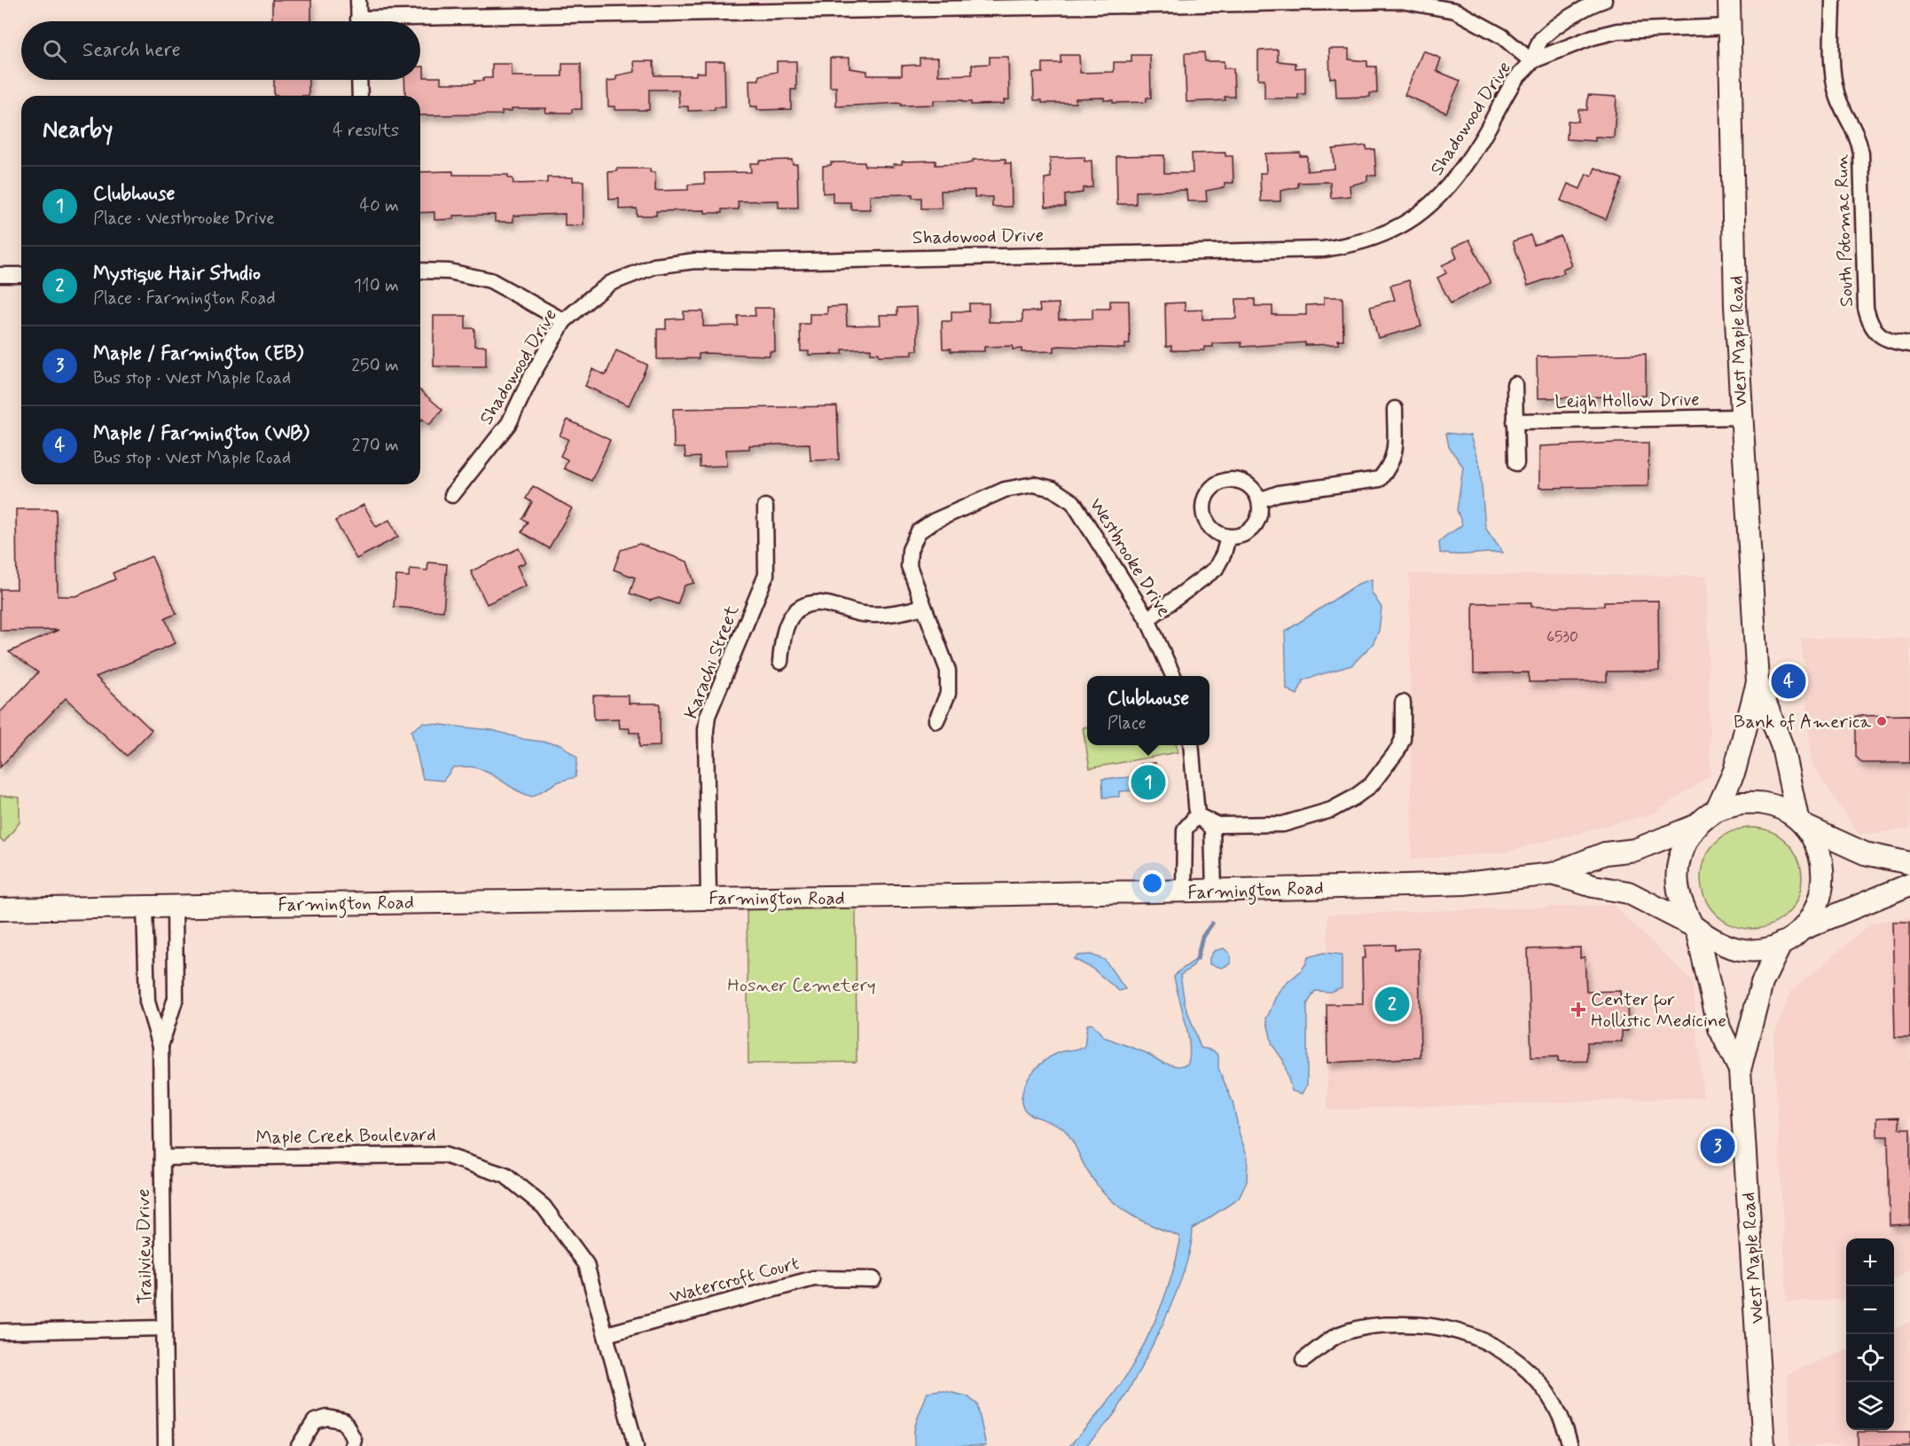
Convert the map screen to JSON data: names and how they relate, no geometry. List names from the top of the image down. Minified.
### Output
{"streets":{"street":["Shadowood Drive","South Potomac Run","West Maple Road","Leigh Hollow Drive","Westbrooke Drive","Karachi Street","Farmington Road","Maple Creek Boulevard","Trailview Drive","Watercroft Court"]},"crossings":[["Shadowood Drive","West Maple Road"],["West Maple Road","Leigh Hollow Drive"],["West Maple Road","Farmington Road"],["Karachi Street","Farmington Road"],["Farmington Road","Trailview Drive"],["Maple Creek Boulevard","Trailview Drive"],["Maple Creek Boulevard","Watercroft Court"]],"parks":["Hosner Cemetery"],"places":{"other":["Bank of America"],"health":["Center for Hollistic Medicine"]},"house_numbers":["6530"],"page":{"search":"Search here","heading":["Nearby","4 results"],"list":[{"mark":"1","name":"Clubhouse","note":"Place · Westbrooke Drive","value":"40 m"},{"mark":"2","name":"Mystique Hair Studio","note":"Place · Farmington Road","value":"110 m"},{"mark":"3","name":"Maple / Farmington (EB)","note":"Bus stop · West Maple Road","value":"250 m"},{"mark":"4","name":"Maple / Farmington (WB)","note":"Bus stop · West Maple Road","value":"270 m"}],"pins":["4","1","2","3"],"popup":["Clubhouse","Place"],"map_buttons":["+","−"]}}
